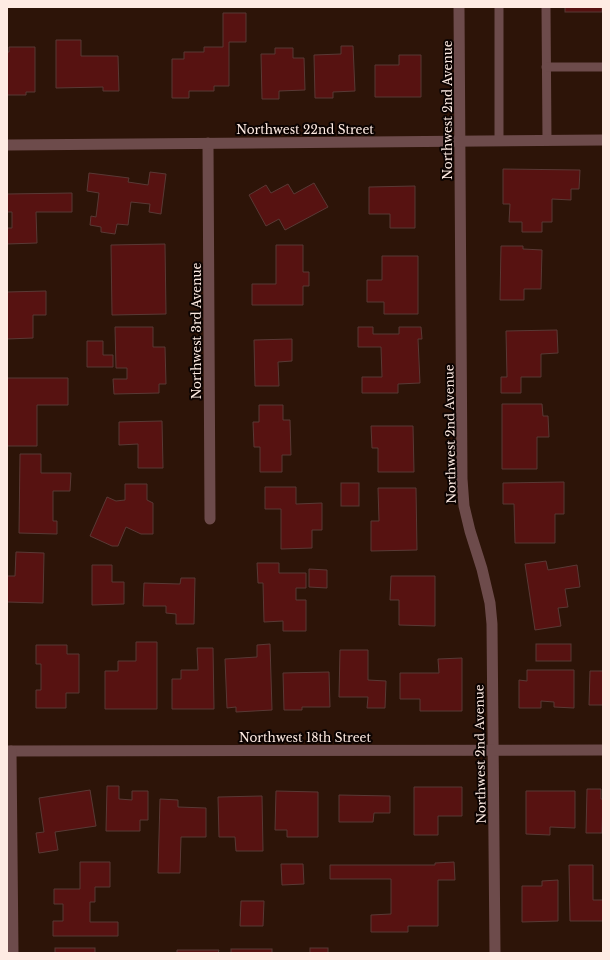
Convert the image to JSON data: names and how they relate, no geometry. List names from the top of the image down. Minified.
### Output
{"streets":{"street":["Northwest 2nd Avenue","Northwest 22nd Street","Northwest 3rd Avenue","Northwest 18th Street"]},"crossings":[["Northwest 2nd Avenue","Northwest 22nd Street"],["Northwest 2nd Avenue","Northwest 18th Street"],["Northwest 22nd Street","Northwest 3rd Avenue"]]}
